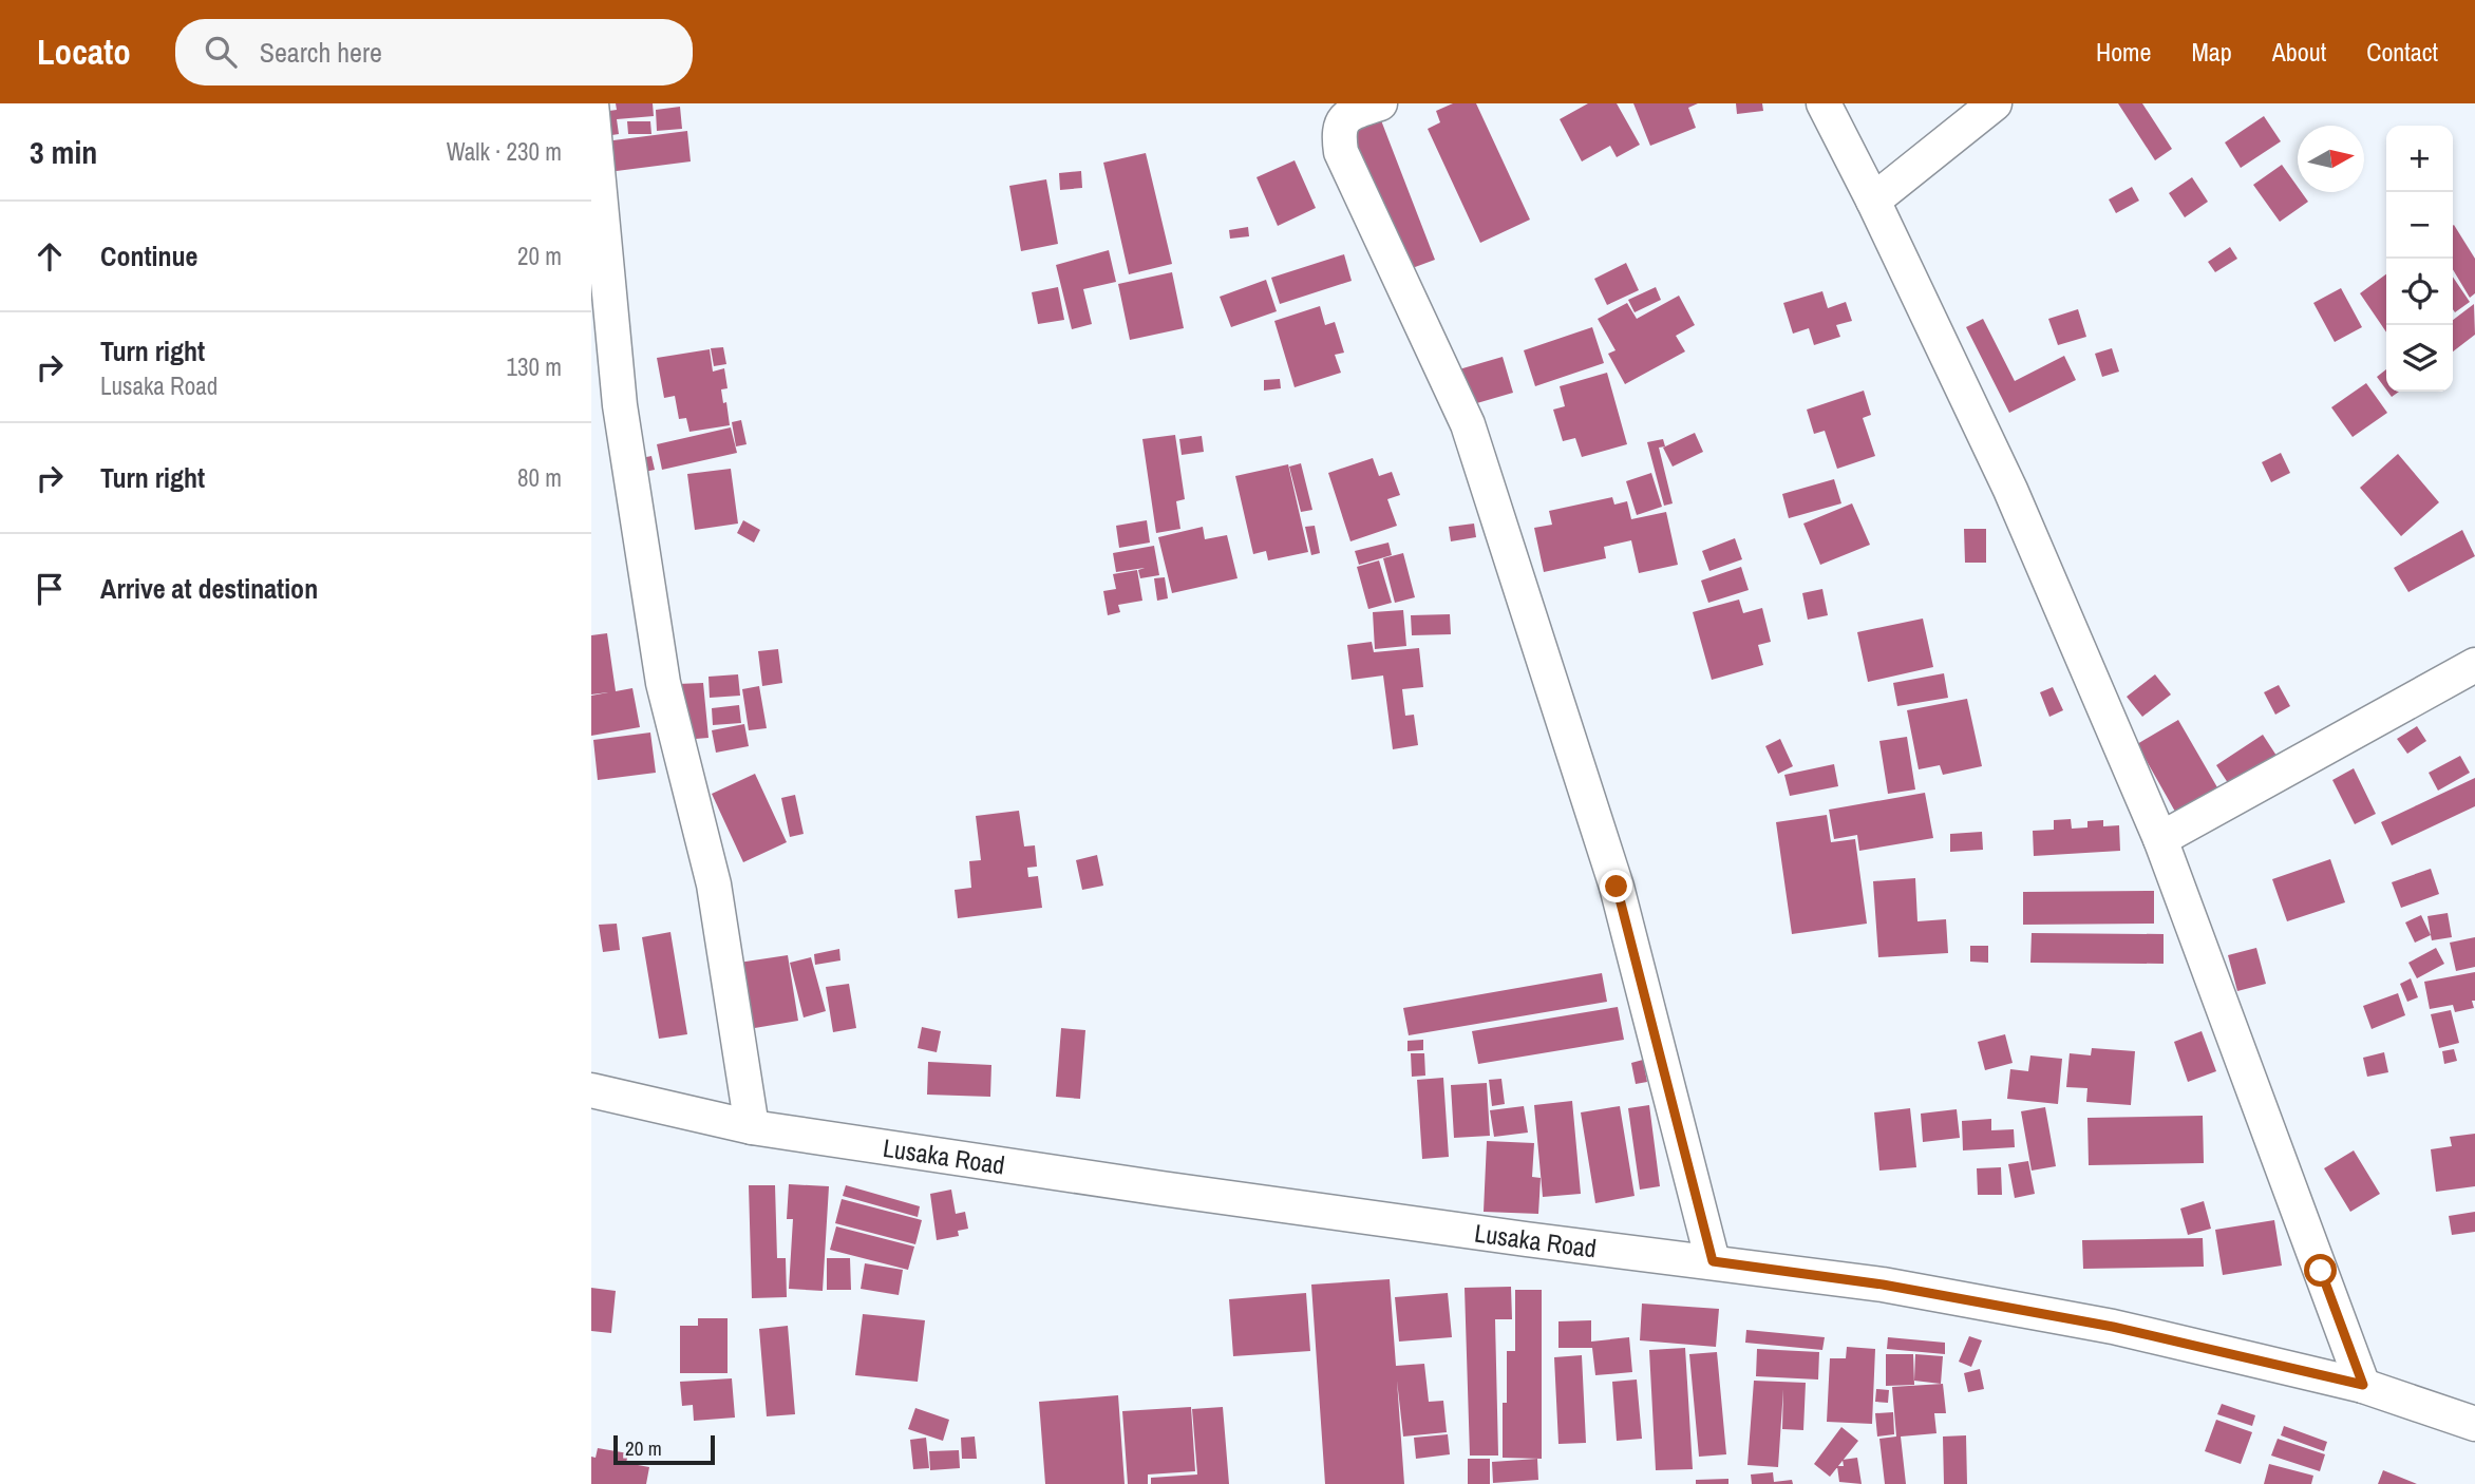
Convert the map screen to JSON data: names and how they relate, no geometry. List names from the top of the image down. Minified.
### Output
{"streets":{"street":["Lusaka Road"]},"scale_bar":"20 m","north":"right","page":{"header":"Locato","search":"Search here","nav":["Home","Map","About","Contact"],"heading":["3 min","Walk · 230 m"],"map_buttons":["+","−"],"list":[["Continue","20 m"],["Turn right","Lusaka Road","130 m"],["Turn right","80 m"],"Arrive at destination"],"scale":"20 m"}}
